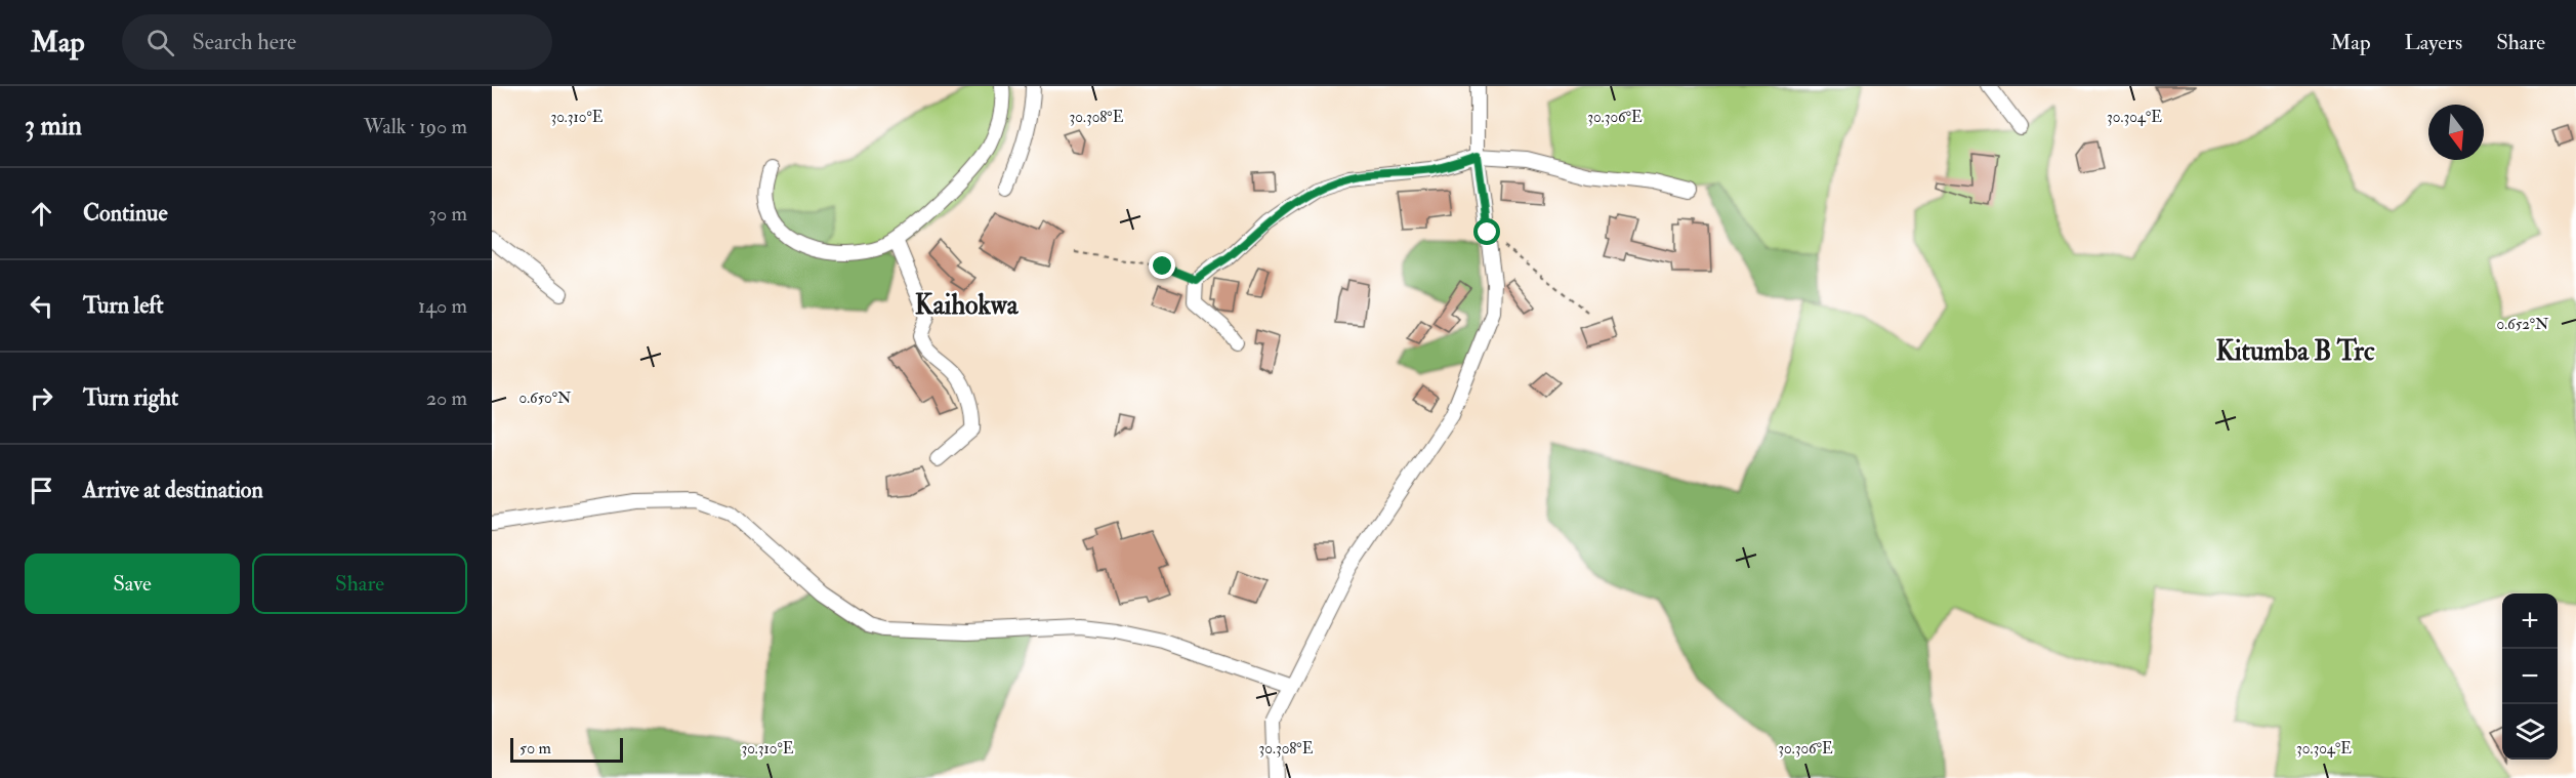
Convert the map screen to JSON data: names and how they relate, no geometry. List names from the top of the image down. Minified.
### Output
{"districts":["Kaihokwa","Kitumba B Trc"],"scale_bar":"50 m","north":"bottom","page":{"header":"Map","search":"Search here","nav":["Map","Layers","Share"],"heading":["3 min","Walk · 190 m"],"list":[["Continue","30 m"],["Turn left","140 m"],["Turn right","20 m"],"Arrive at destination"],"buttons":["Save","Share"],"map_buttons":["+","−"],"scale":"50 m"},"coordinates":["30.310°E","30.308°E","30.306°E","30.304°E","0.652°N","0.650°N"]}
